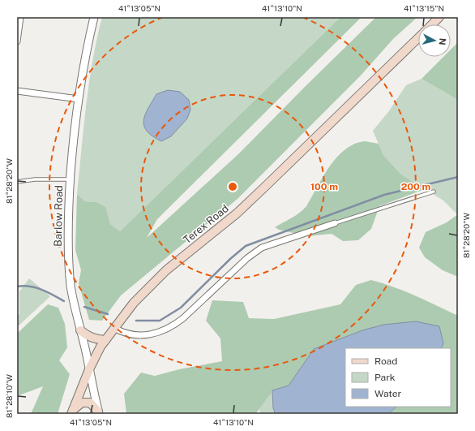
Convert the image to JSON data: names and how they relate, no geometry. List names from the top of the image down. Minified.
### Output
{"streets":{"main road":["Terex Road"],"street":["Barlow Road"]},"crossings":[["Barlow Road","Terex Road"]],"legend":["Road","Park","Water"],"north":"right","coordinates":["41°13'05\"N","41°13'10\"N","41°13'15\"N","81°28'20\"W","81°28'10\"W"],"rings":["100 m","200 m"]}
